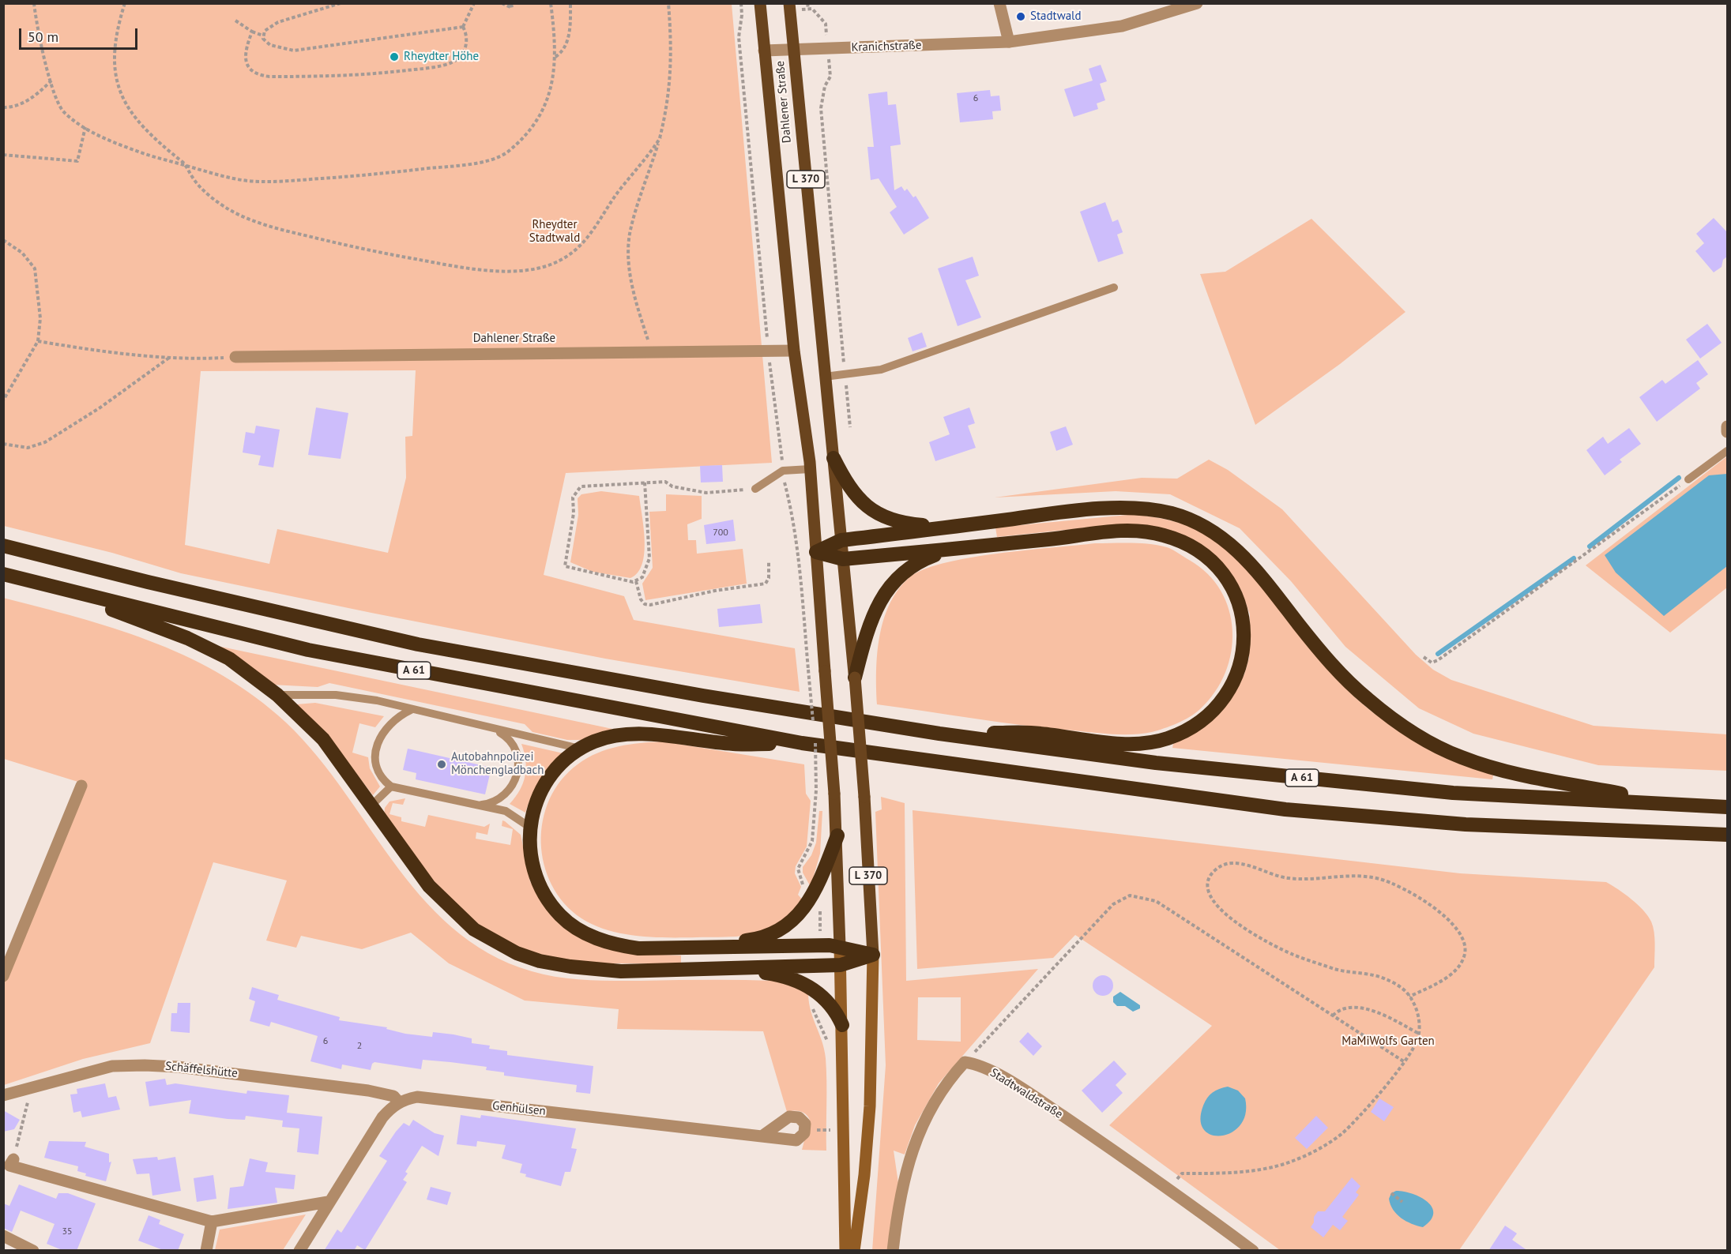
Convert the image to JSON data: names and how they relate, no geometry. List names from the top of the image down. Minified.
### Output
{"streets":{"highway":["A 61"],"main road":["Dahlener Straße","L 370"],"street":["Kranichstraße","Schäffelshütte","Stadtwaldstraße","Genhülsen"]},"crossings":[["Kranichstraße","Dahlener Straße"],["Dahlener Straße","L 370"],["Schäffelshütte","Genhülsen"]],"parks":["Rheydter Stadtwald","MaMiWolfs Garten"],"places":["Stadtwald","Rheydter Höhe","Autobahnpolizei Mönchengladbach"],"house_numbers":["6","700","6","2","35"],"scale_bar":"50 m"}
